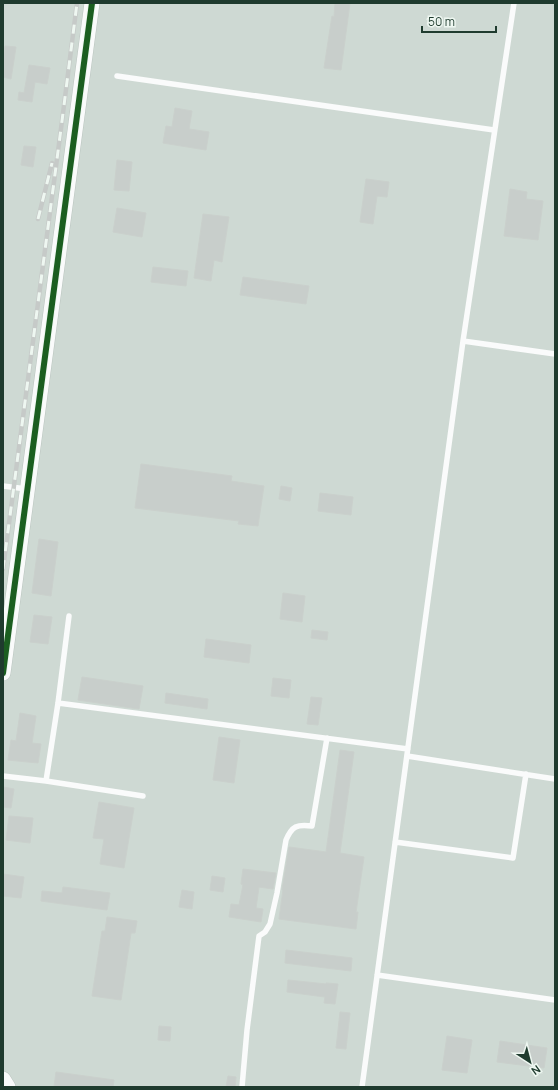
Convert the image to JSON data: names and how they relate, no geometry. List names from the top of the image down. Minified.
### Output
{"scale_bar":"50 m","north":"bottom right"}
